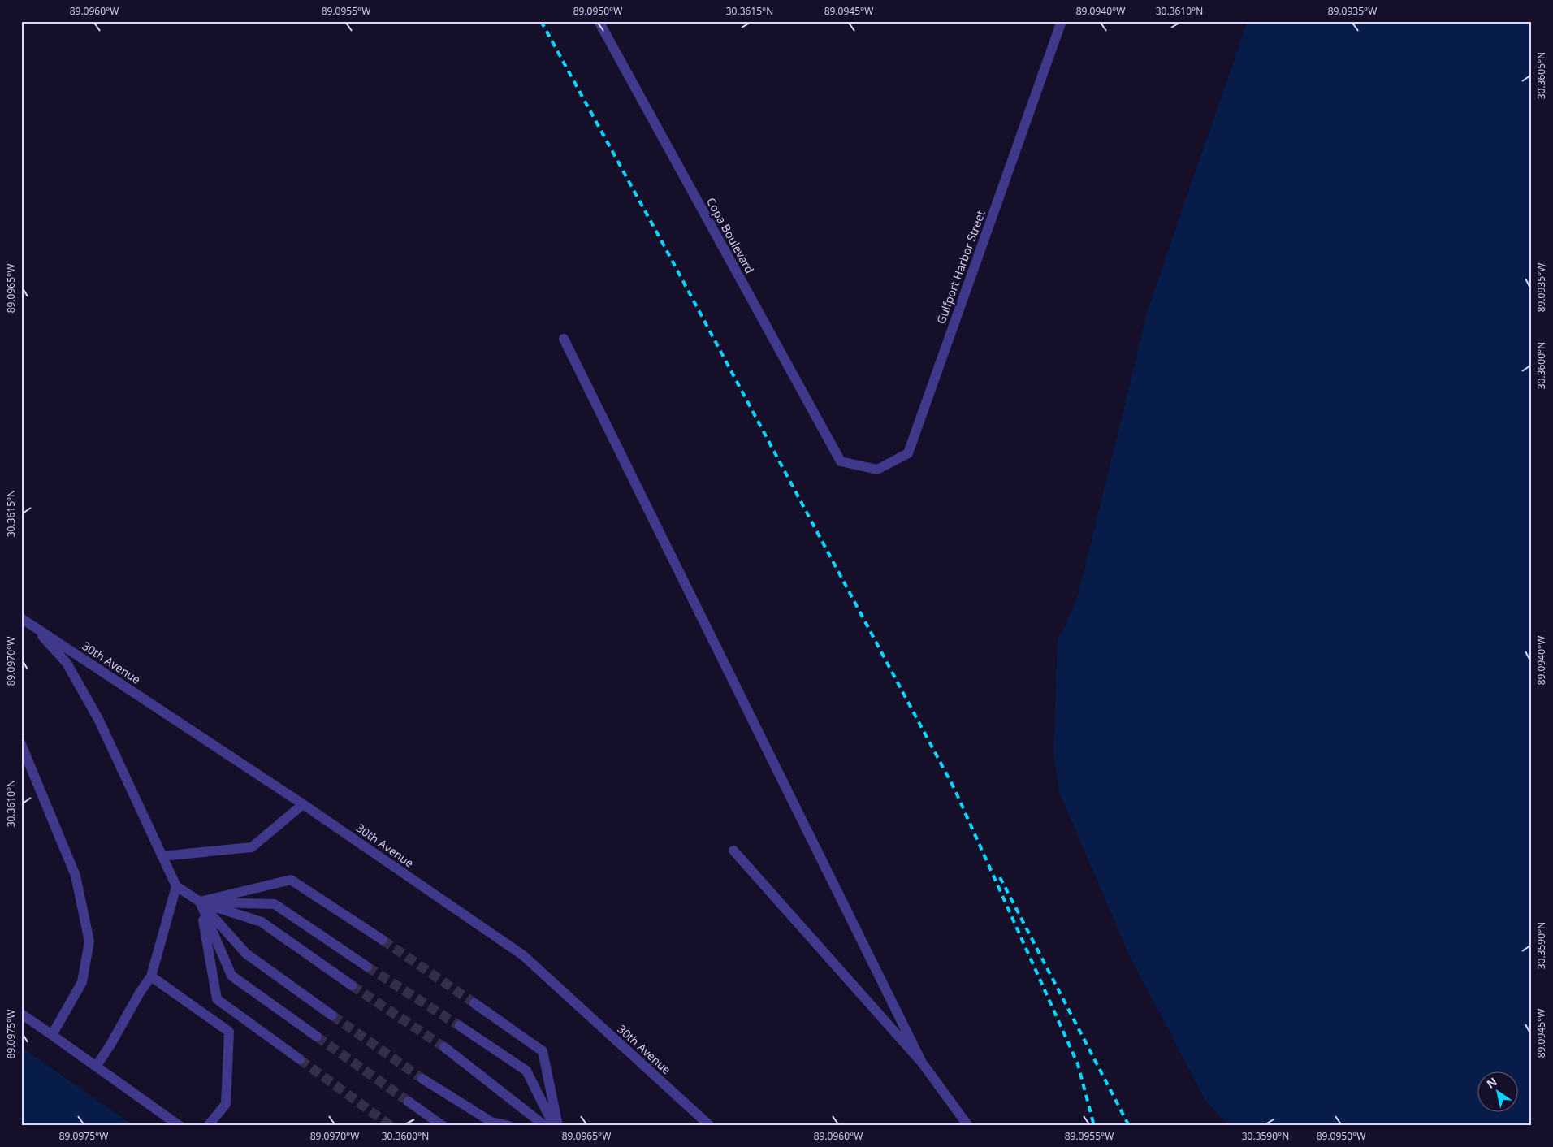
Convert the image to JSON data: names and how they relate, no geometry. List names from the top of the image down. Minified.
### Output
{"streets":{"street":["Copa Boulevard","Gulfport Harbor Street","30th Avenue"]},"crossings":[["Copa Boulevard","Gulfport Harbor Street"]],"north":"top left","coordinates":["89.0960°W","89.0955°W","89.0950°W","30.3615°N","89.0945°W","89.0940°W","30.3610°N","89.0935°W","30.3605°N","89.0965°W","30.3600°N","89.0970°W","30.3590°N","89.0975°W"]}
